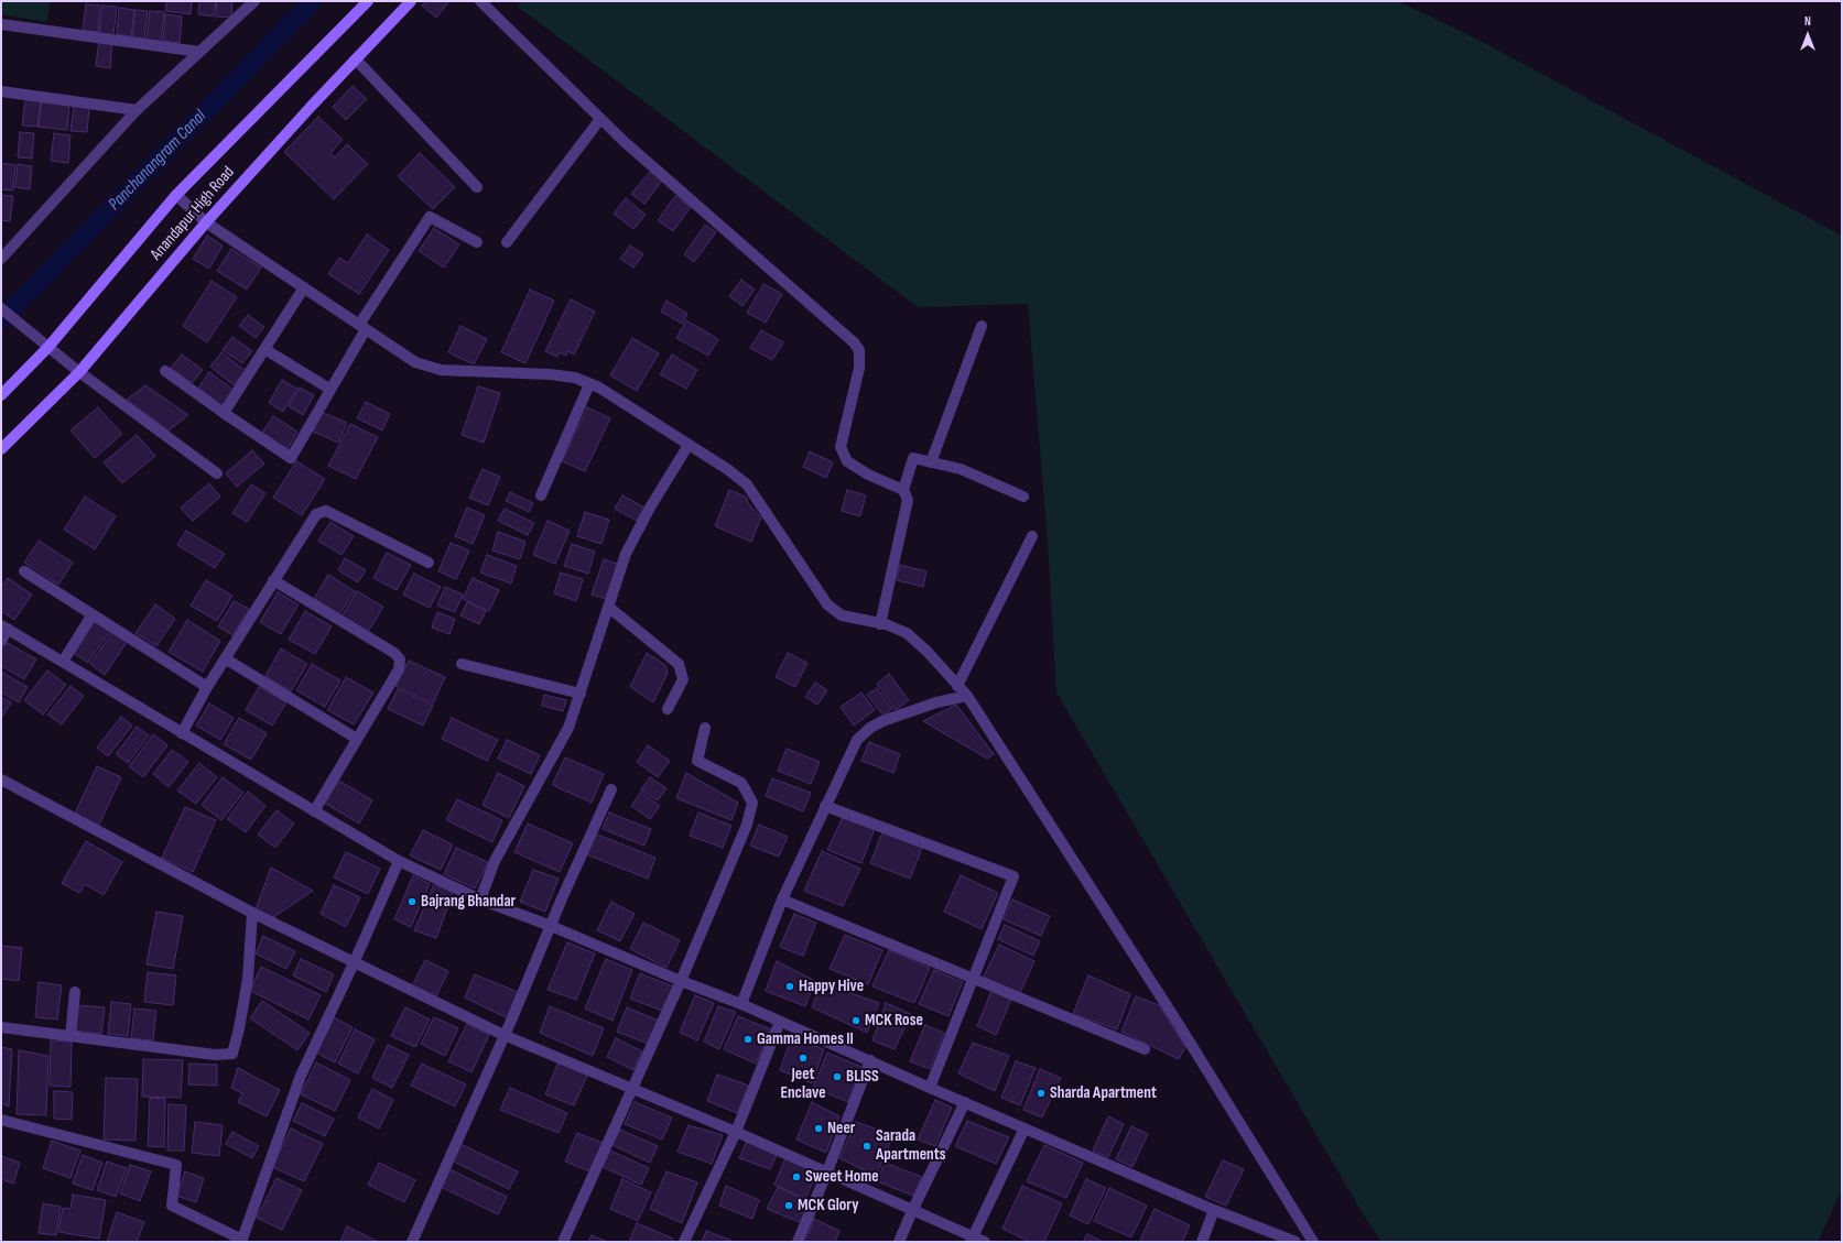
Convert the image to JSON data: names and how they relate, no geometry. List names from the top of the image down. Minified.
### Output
{"streets":{"main road":["Anandapur High Road"]},"water":["Panchanangram Canal"],"places":["Bajrang Bhandar","Happy Hive","MCK Rose","Gamma Homes II","Jeet Enclave","BLISS","Sharda Apartment","Neer","Sarada Apartments","Sweet Home","MCK Glory"],"north":"top"}
